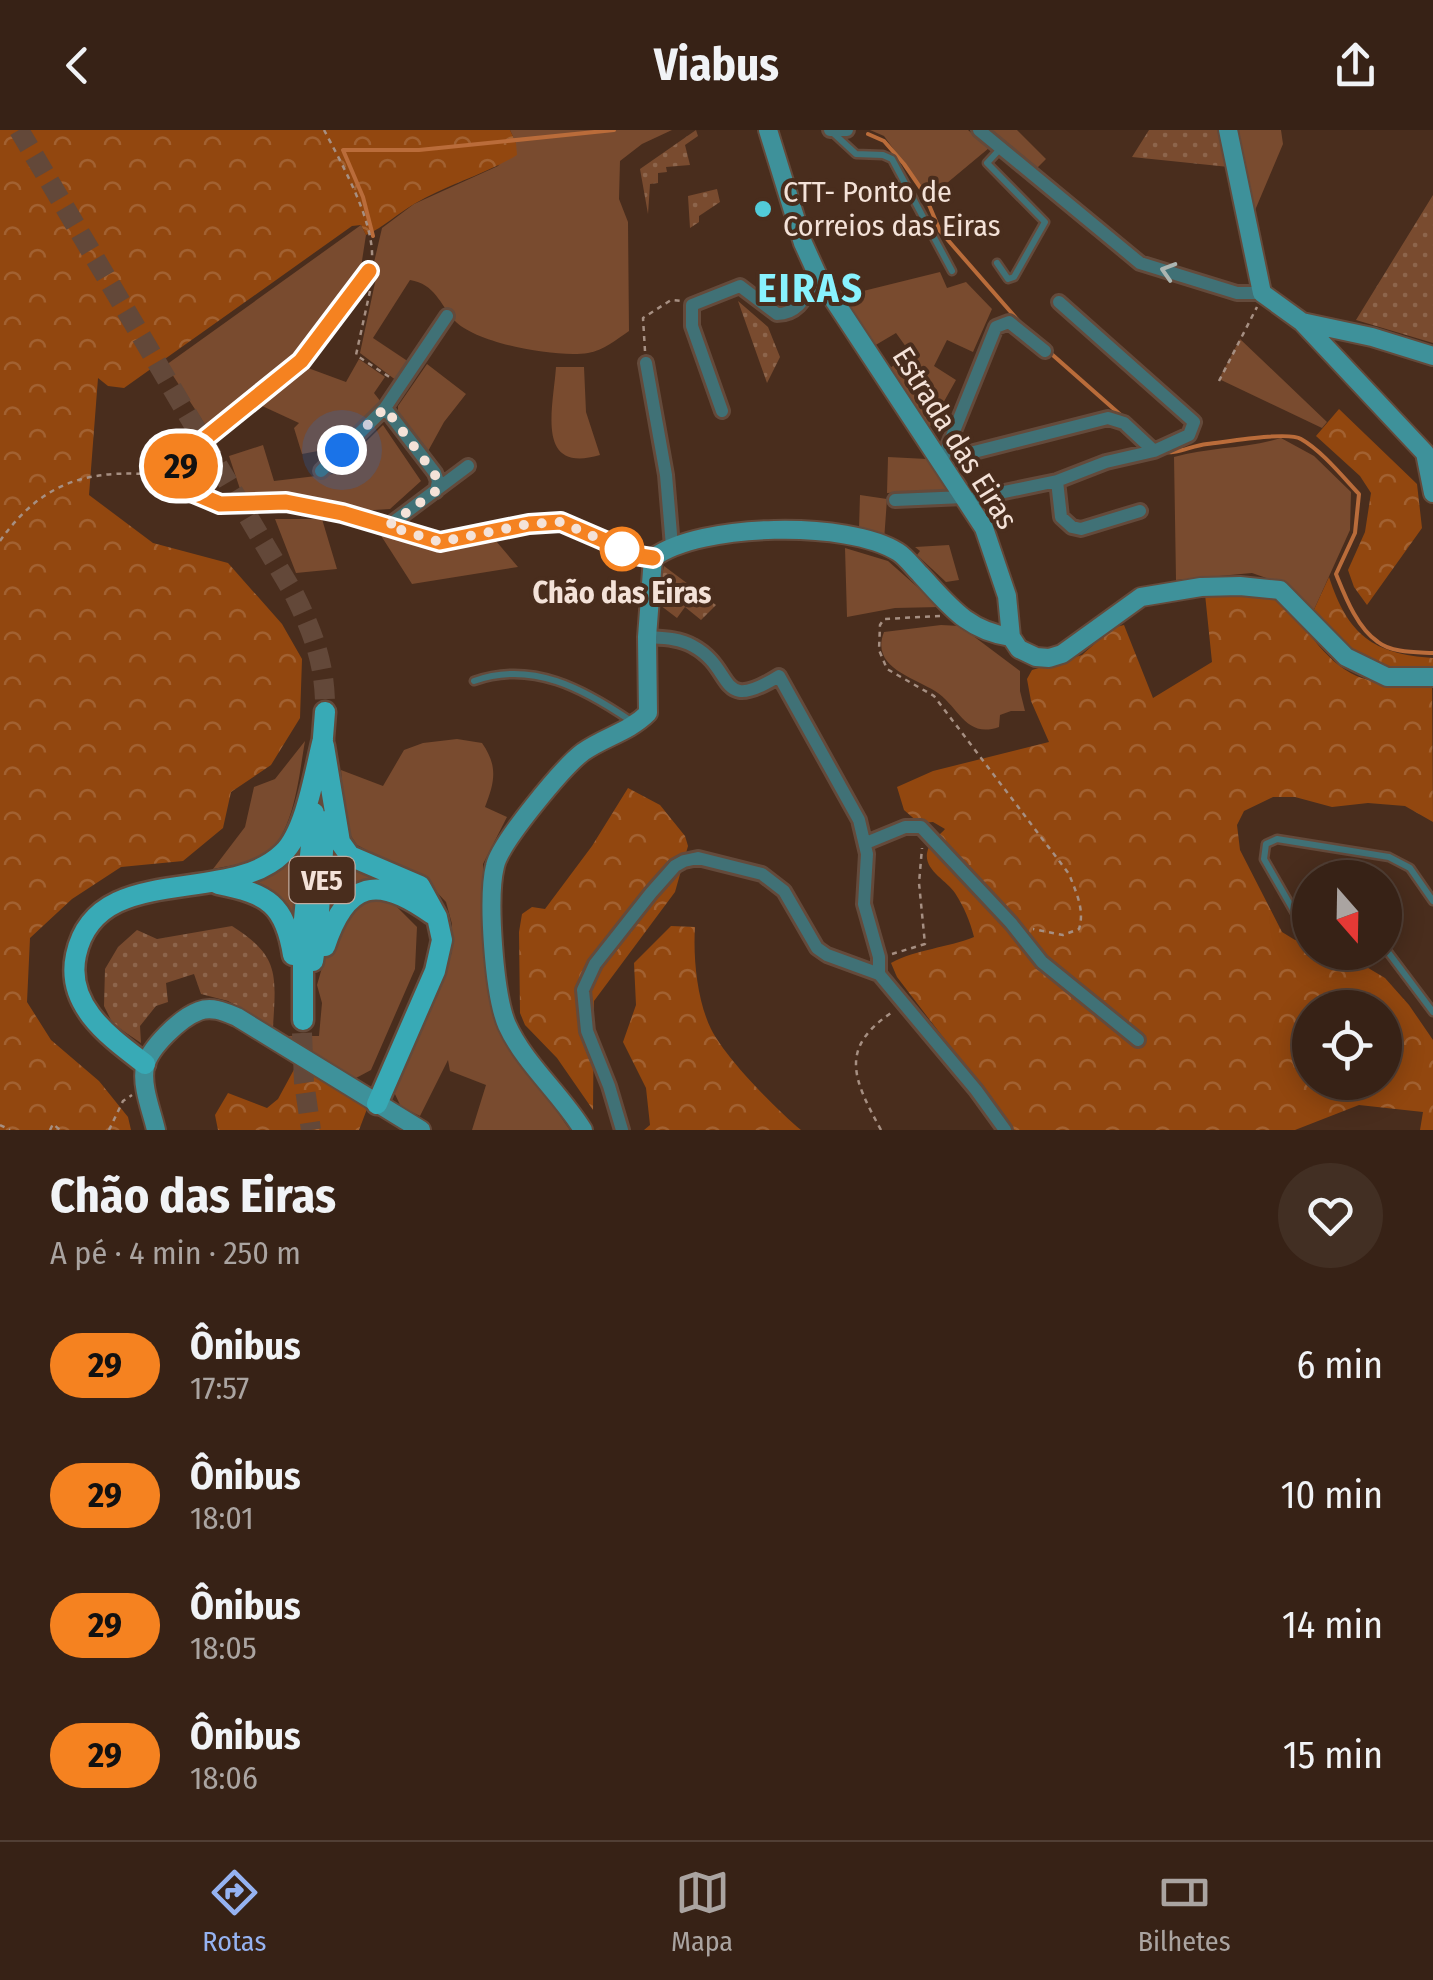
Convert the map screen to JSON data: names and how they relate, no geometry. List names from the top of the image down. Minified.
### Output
{"streets":{"main road":["VE5"],"street":["Estrada das Eiras"]},"districts":["EIRAS"],"places":["CTT- Ponto de Correios das Eiras","Chão das Eiras"],"lines":["bus line 29"],"north":"bottom","page":{"header":"Viabus","on_map":"29","heading":["Chão das Eiras","A pé · 4 min · 250 m"],"list":[{"mark":"29","name":"Ônibus","note":"17:57","value":"6 min"},{"mark":"29","name":"Ônibus","note":"18:01","value":"10 min"},{"mark":"29","name":"Ônibus","note":"18:05","value":"14 min"},{"mark":"29","name":"Ônibus","note":"18:06","value":"15 min"}],"tabs":["Rotas","Mapa","Bilhetes"]}}
